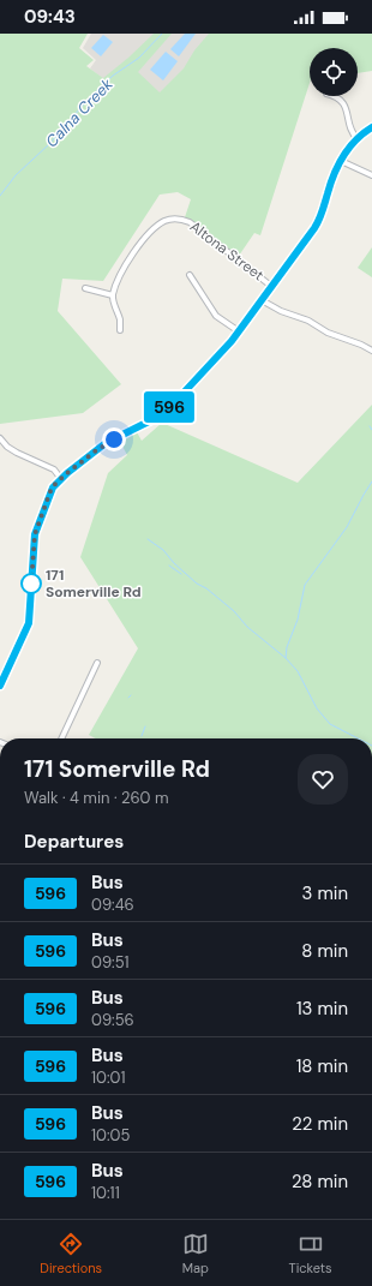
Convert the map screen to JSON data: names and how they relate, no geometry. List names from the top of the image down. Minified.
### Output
{"streets":{"street":["Altona Street"]},"water":["Calna Creek"],"places":["171 Somerville Rd"],"lines":["bus line 596"],"page":{"status":"09:43","on_map":"596","heading":[["171 Somerville Rd","Walk · 4 min · 260 m"],"Departures"],"list":[{"mark":"596","name":"Bus","note":"09:46","value":"3 min"},{"mark":"596","name":"Bus","note":"09:51","value":"8 min"},{"mark":"596","name":"Bus","note":"09:56","value":"13 min"},{"mark":"596","name":"Bus","note":"10:01","value":"18 min"},{"mark":"596","name":"Bus","note":"10:05","value":"22 min"},{"mark":"596","name":"Bus","note":"10:11","value":"28 min"}],"tabs":["Directions","Map","Tickets"]}}
